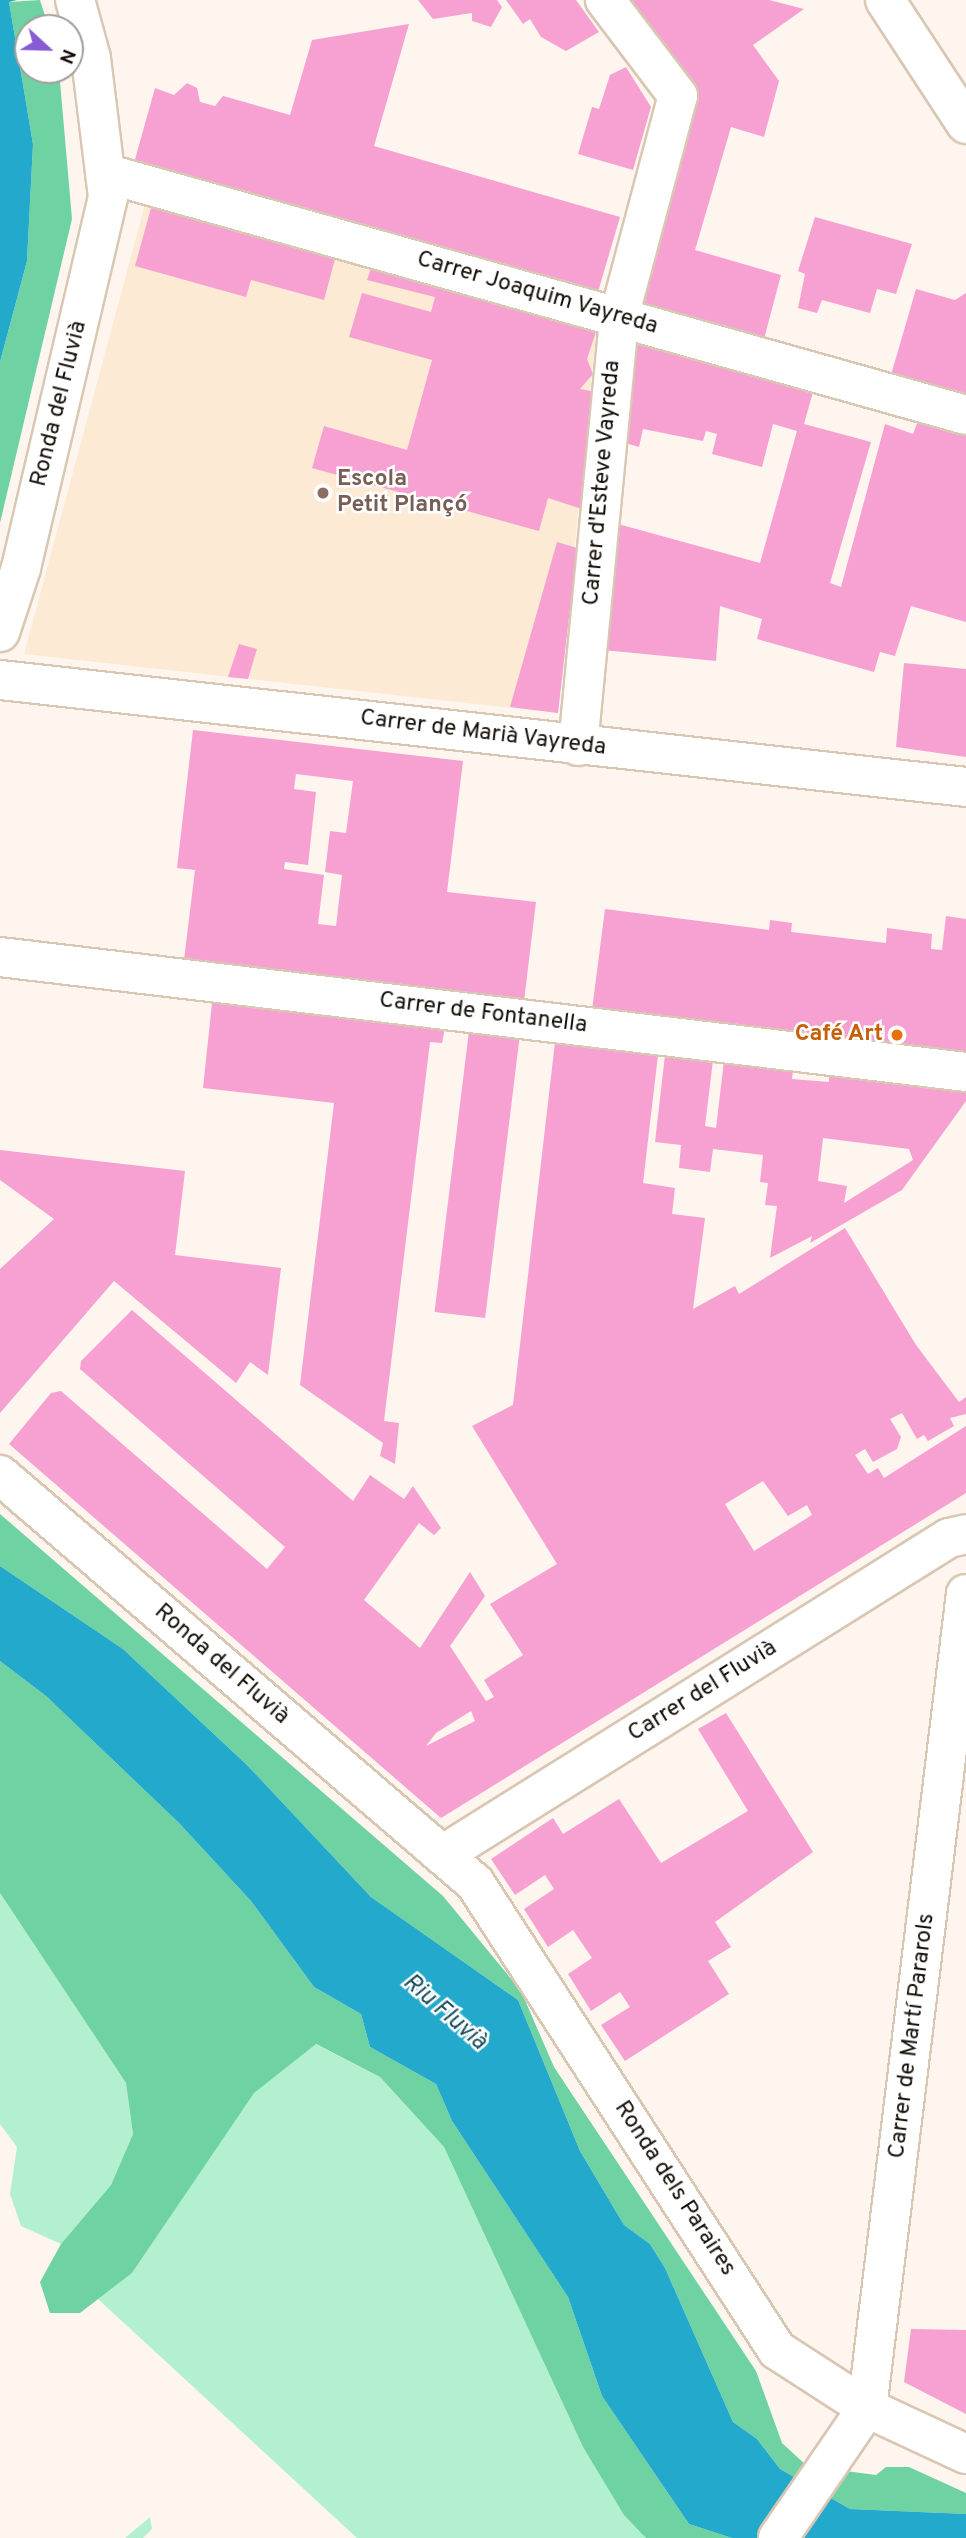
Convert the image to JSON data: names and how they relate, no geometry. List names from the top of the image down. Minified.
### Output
{"streets":{"street":["Carrer Joaquim Vayreda","Ronda del Fluvià","Carrer d'Esteve Vayreda","Carrer de Marià Vayreda","Carrer de Fontanella","Carrer del Fluvià","Carrer de Martí Pararols","Ronda dels Paraires"]},"crossings":[["Carrer Joaquim Vayreda","Ronda del Fluvià"],["Carrer Joaquim Vayreda","Carrer d'Esteve Vayreda"],["Ronda del Fluvià","Carrer del Fluvià"],["Ronda del Fluvià","Ronda dels Paraires"],["Carrer d'Esteve Vayreda","Carrer de Marià Vayreda"],["Carrer del Fluvià","Ronda dels Paraires"],["Carrer de Martí Pararols","Ronda dels Paraires"]],"water":["Riu Fluvià"],"places":["Escola Petit Plançó","Café Art"],"north":"right"}
